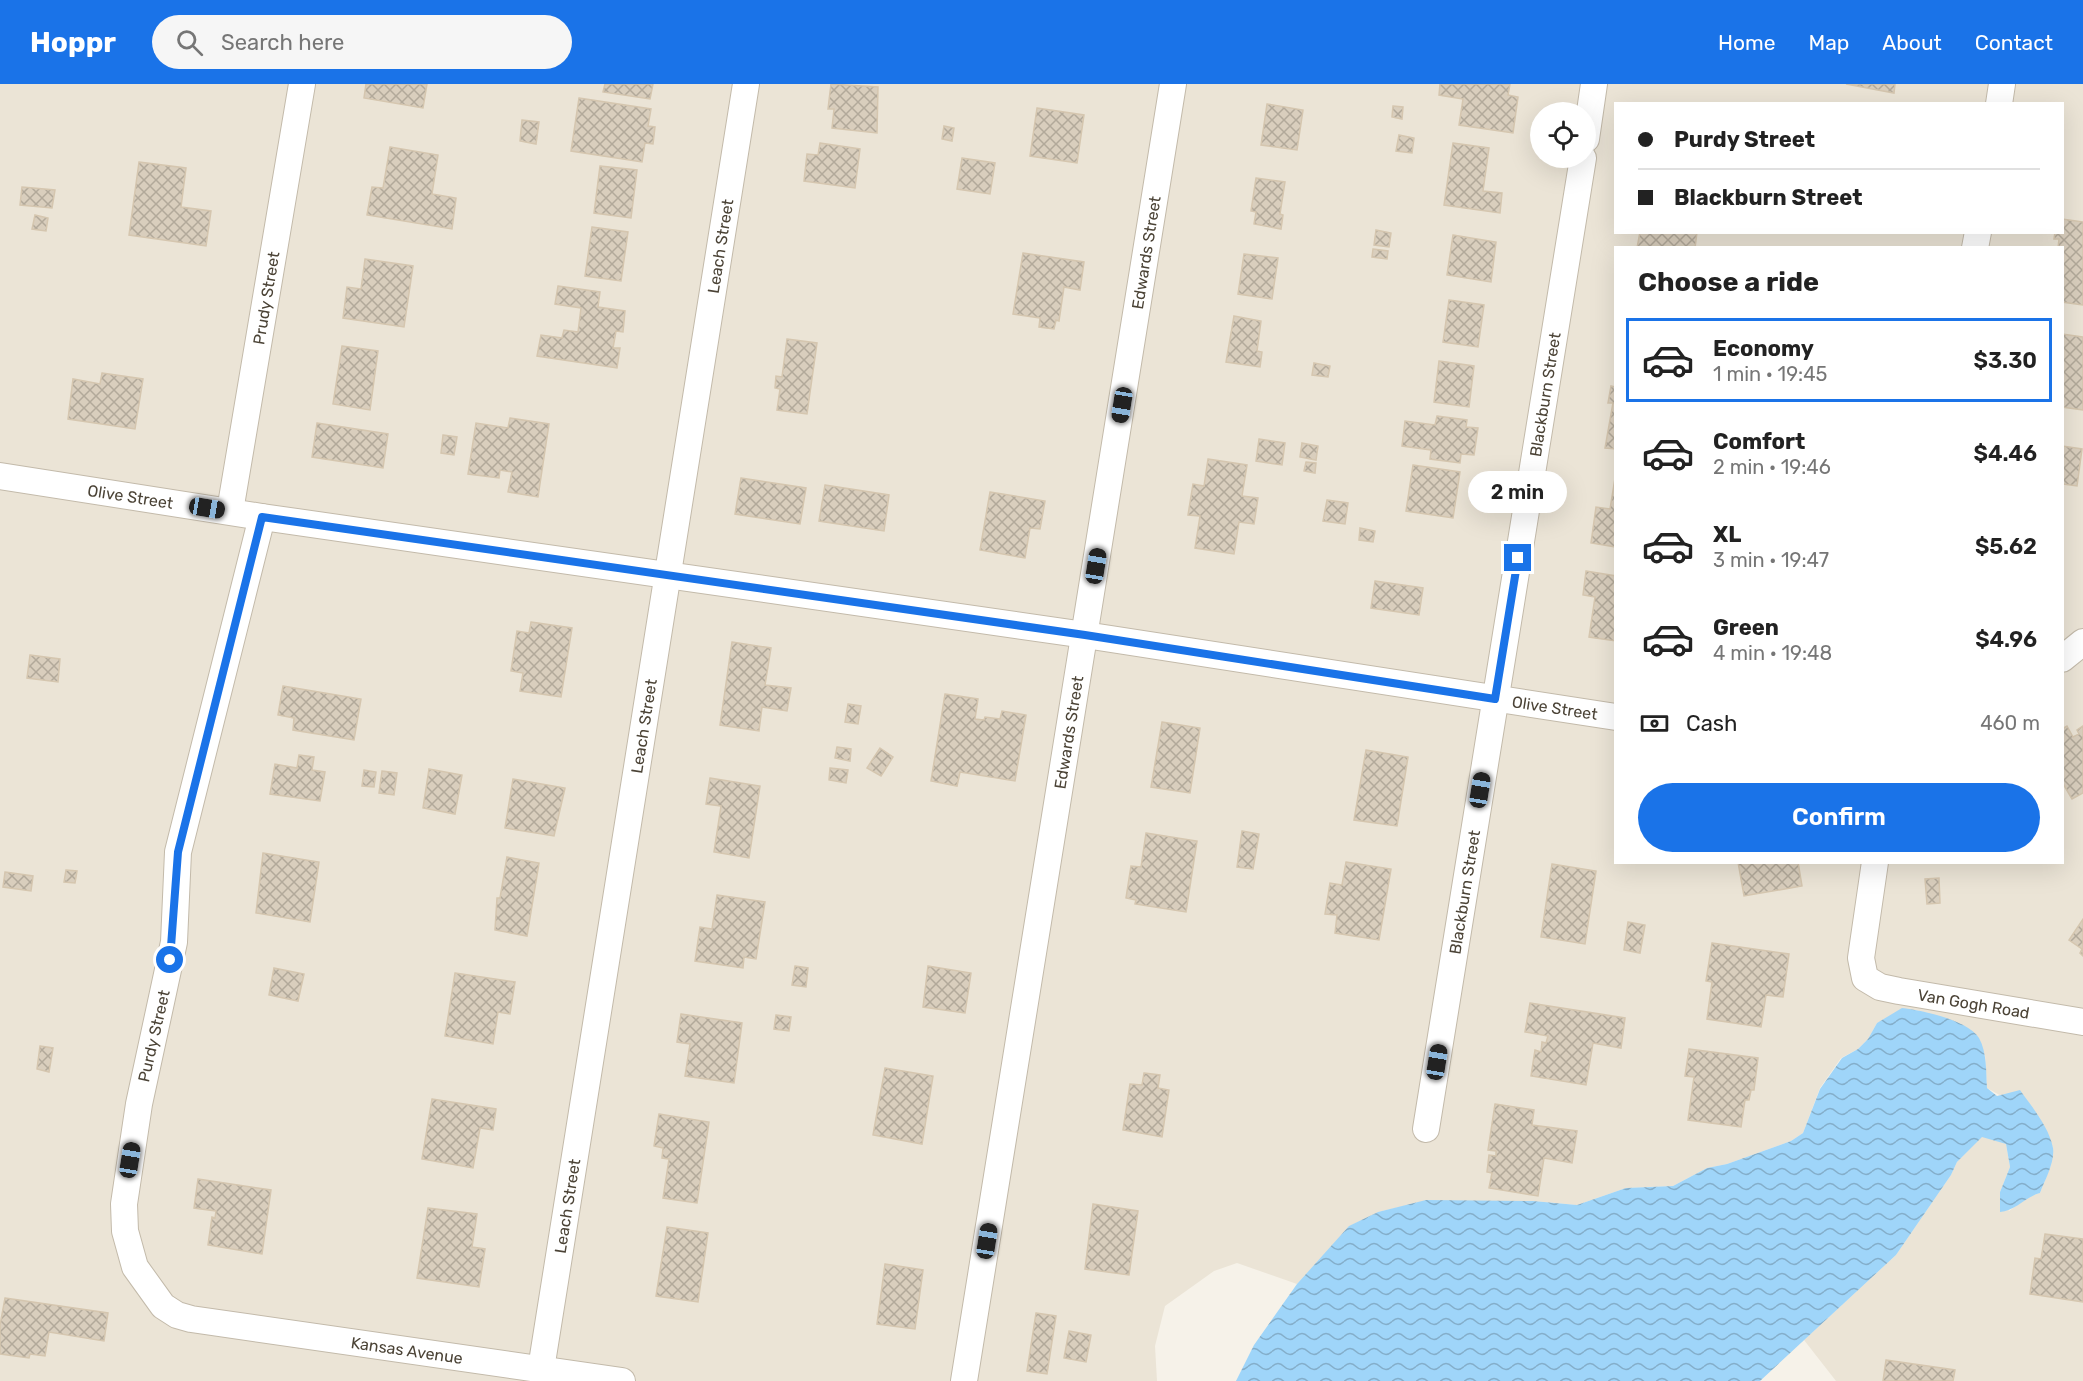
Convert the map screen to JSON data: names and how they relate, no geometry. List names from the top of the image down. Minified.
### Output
{"streets":{"street":["Leach Street","Edwards Street","Prudy Street","Blackburn Street","Olive Street","Van Gogh Road","Purdy Street","Kansas Avenue"]},"crossings":[["Leach Street","Olive Street"],["Leach Street","Kansas Avenue"],["Edwards Street","Olive Street"],["Prudy Street","Olive Street"],["Blackburn Street","Olive Street"],["Olive Street","Purdy Street"],["Purdy Street","Kansas Avenue"]],"page":{"header":"Hoppr","search":"Search here","nav":["Home","Map","About","Contact"],"banner":["Purdy Street","Blackburn Street"],"heading":"Choose a ride","list":[{"name":"Economy","note":"1 min · 19:45","value":"$3.30"},{"name":"Comfort","note":"2 min · 19:46","value":"$4.46"},{"name":"XL","note":"3 min · 19:47","value":"$5.62"},{"name":"Green","note":"4 min · 19:48","value":"$4.96"}],"bubble":"2 min","pay":["Cash","460 m"],"buttons":"Confirm"}}
